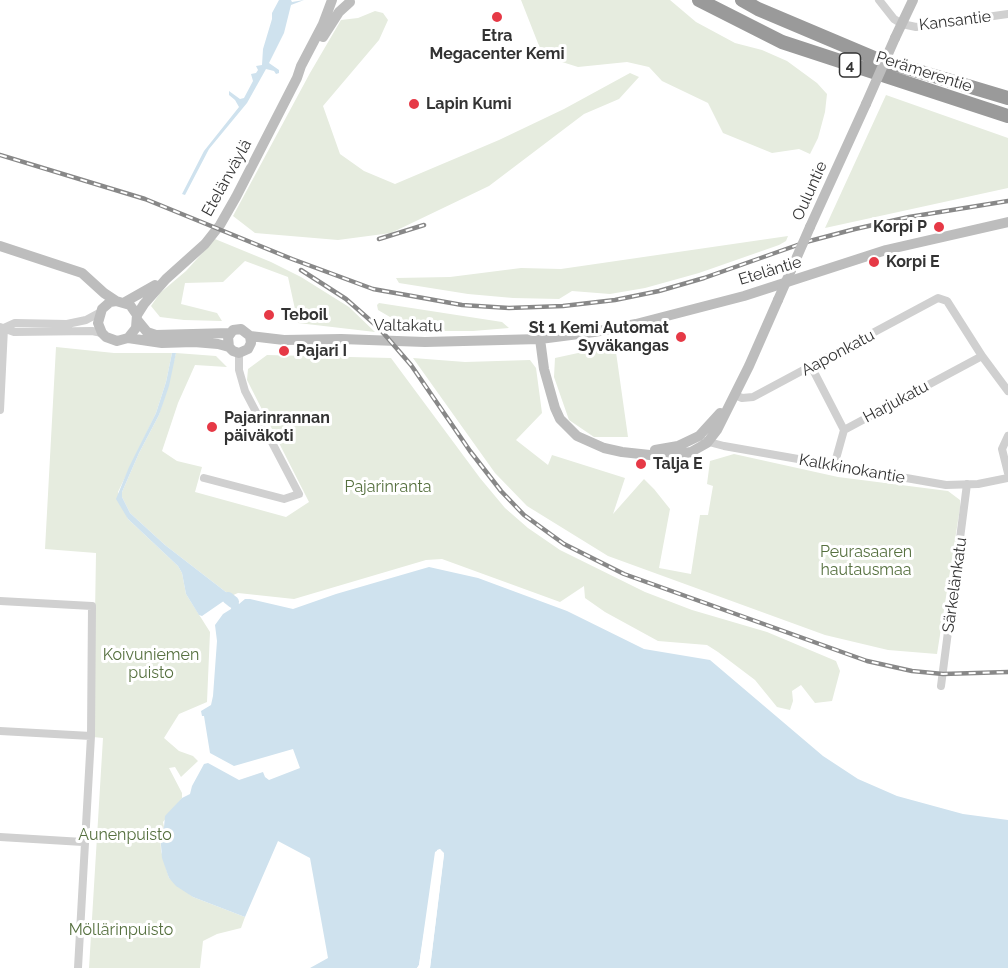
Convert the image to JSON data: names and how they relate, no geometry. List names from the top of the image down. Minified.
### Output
{"streets":{"highway":["4","Perämerentie"],"main road":["Etelänväylä","Ouluntie","Eteläntie","Valtakatu"],"street":["Kansantie","Aaponkatu","Harjukatu","Kalkkinokantie","Särkelänkatu"]},"crossings":[["Kansantie","Ouluntie"],["Ouluntie","Aaponkatu"],["Ouluntie","Kalkkinokantie"],["Eteläntie","Valtakatu"],["Aaponkatu","Harjukatu"],["Harjukatu","Kalkkinokantie"],["Kalkkinokantie","Särkelänkatu"]],"parks":["Pajarinranta","Peurasaaren hautausmaa","Koivuniemen puisto","Aunenpuisto","Möllärinpuisto"],"places":["Etra Megacenter Kemi","Lapin Kumi","Korpi P","Korpi E","Teboil","St 1 Kemi Automat Syväkangas","Pajari I","Pajarinrannan päiväkoti","Talja E"]}
